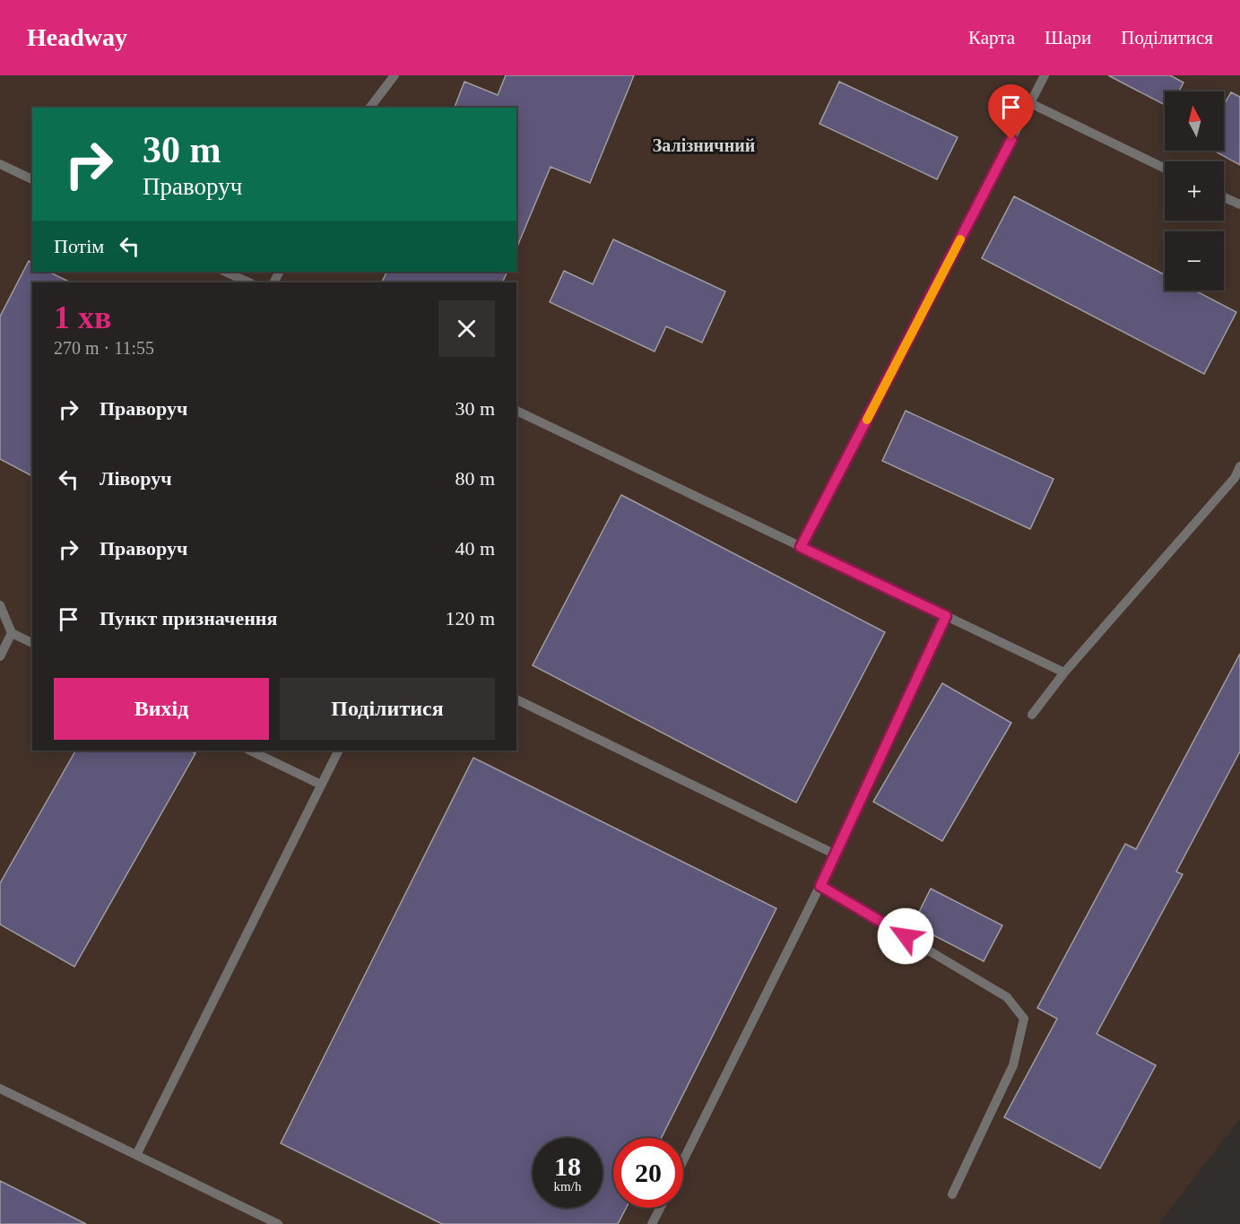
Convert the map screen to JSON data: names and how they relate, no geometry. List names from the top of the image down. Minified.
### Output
{"districts":["Залізничний"],"north":"top","page":{"header":"Headway","nav":["Карта","Шари","Поділитися"],"map_buttons":["+","−"],"turn":["30 m","Праворуч"],"then":"Потім","heading":["1 хв","270 m · 11:55"],"list":[{"name":"Праворуч","value":"30 m"},{"name":"Ліворуч","value":"80 m"},{"name":"Праворуч","value":"40 m"},{"name":"Пункт призначення","value":"120 m"}],"buttons":["Вихід","Поділитися"],"speed":"18 km/h","limit":"20"}}
